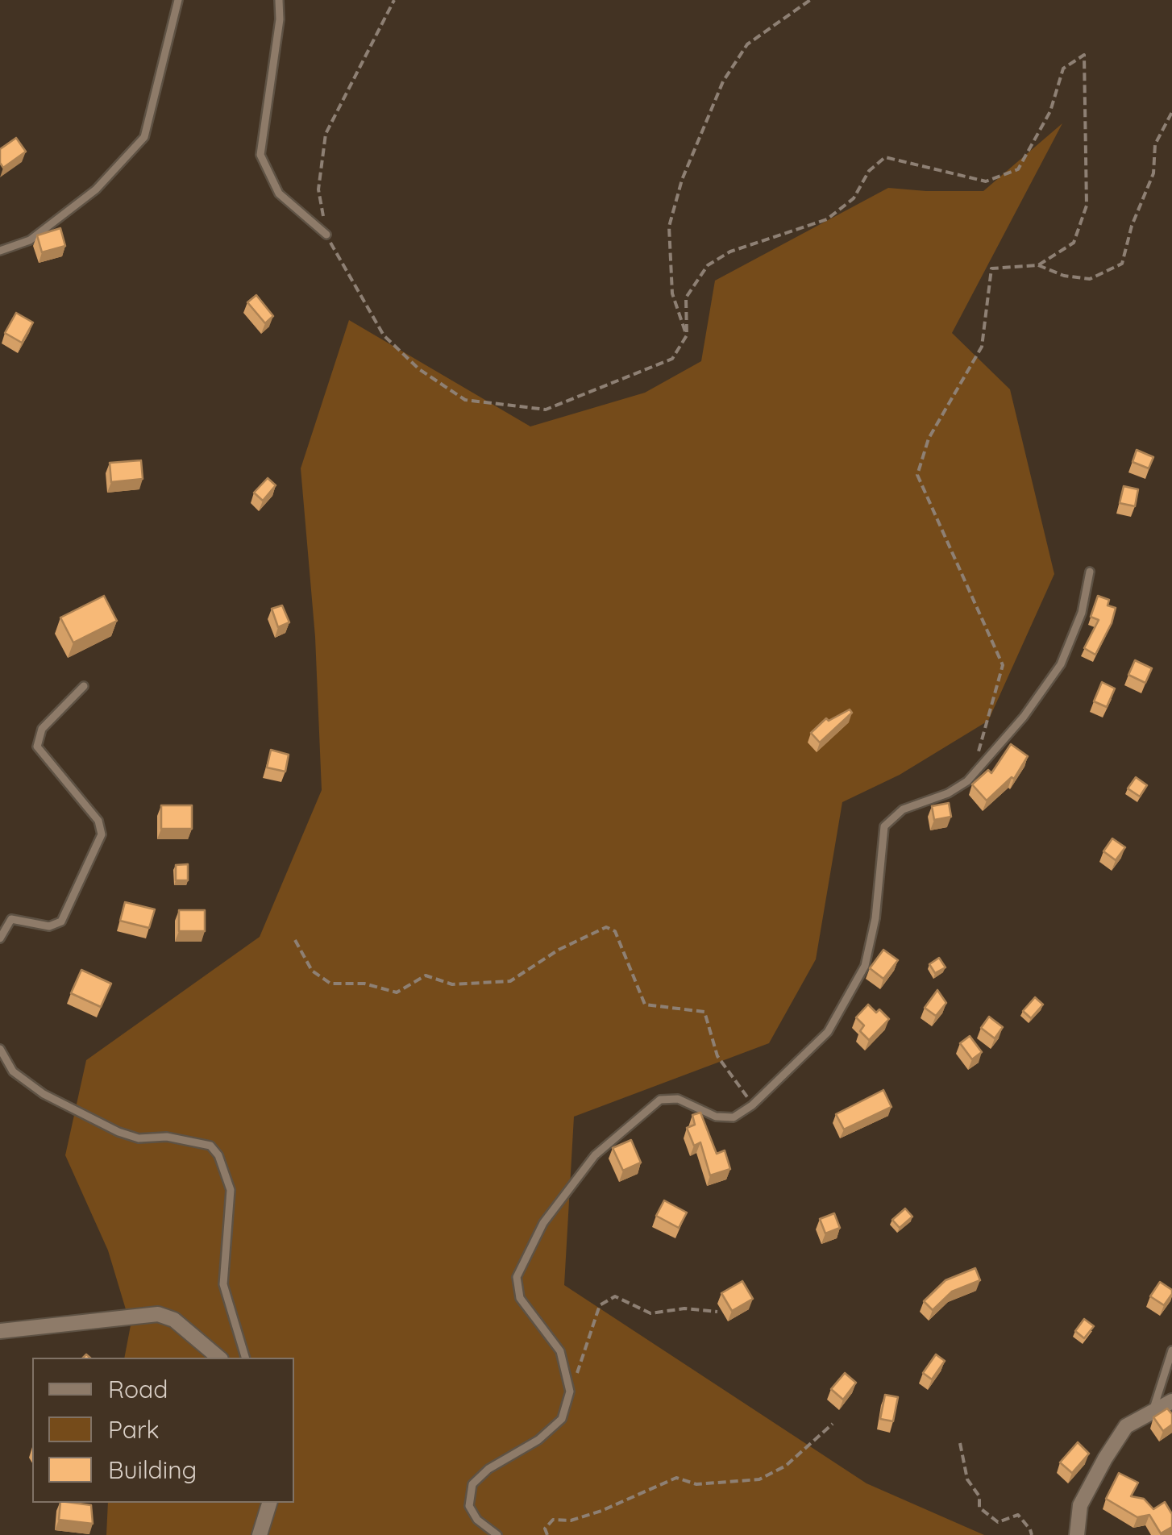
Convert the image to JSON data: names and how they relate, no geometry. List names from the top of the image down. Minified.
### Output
{"legend":["Road","Park","Building"]}
